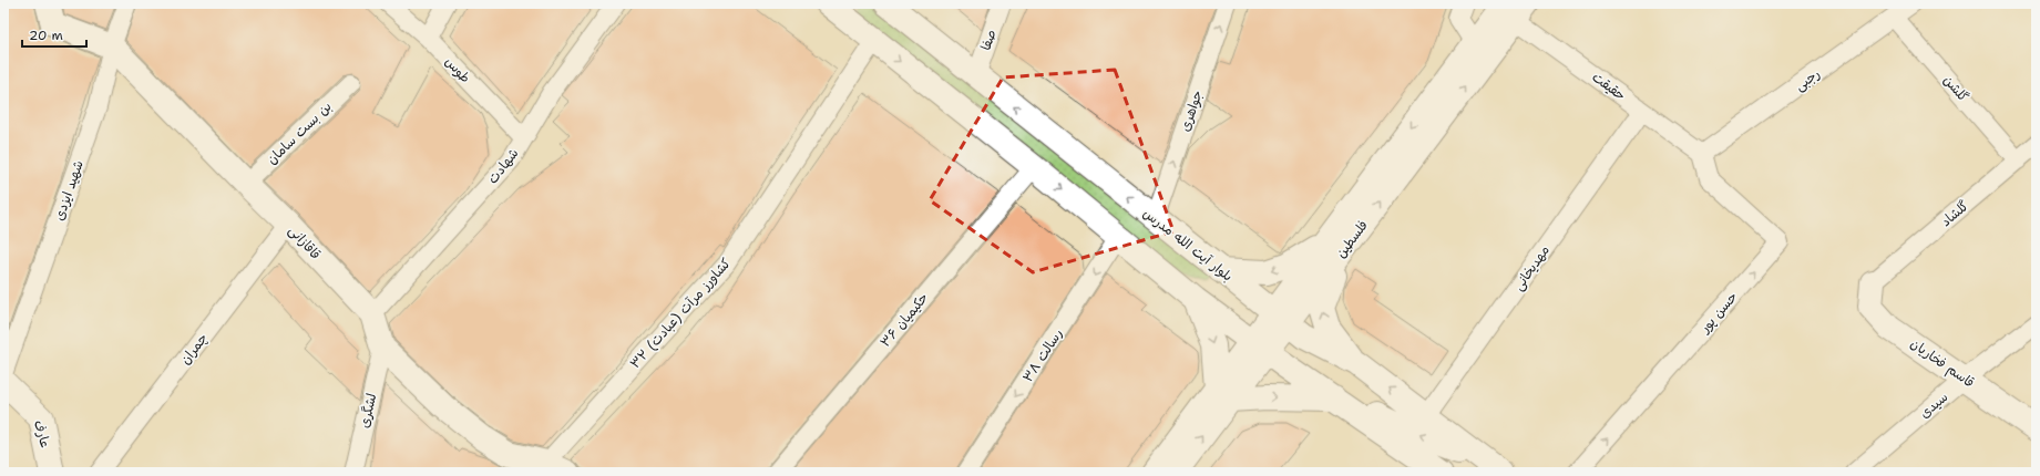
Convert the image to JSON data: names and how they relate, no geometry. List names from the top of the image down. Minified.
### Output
{"streets":{"main road":["فلسطین","قاقازانی","بلوار آیت الله مدرس","قاسم فخاریان","عارف"],"street":["صفا","طوس","رجبی","حقیقت","گلشن","جواهری","بن بست سامان","شهادت","شهید ایزدی","گلشاد","مهدیخانی","حسن پور","۳۲ کشاورز مرآت (عبادت)","۳۶ حکیمیان","چمران","۳۸ رسالت","سیدی","لشگری"]},"crossings":[["صفا","بلوار آیت الله مدرس"],["طوس","شهادت"],["رجبی","حقیقت"],["رجبی","گلشن"],["رجبی","حسن پور"],["حقیقت","فلسطین"],["حقیقت","حسن پور"],["گلشن","گلشاد"],["جواهری","بلوار آیت الله مدرس"],["بن بست سامان","قاقازانی"],["شهادت","قاقازانی"],["شهید ایزدی","قاقازانی"],["گلشاد","قاسم فخاریان"],["فلسطین","بلوار آیت الله مدرس"],["قاقازانی","۳۲ کشاورز مرآت (عبادت)"],["قاقازانی","چمران"],["قاقازانی","لشگری"],["بلوار آیت الله مدرس","مهدیخانی"],["بلوار آیت الله مدرس","۳۲ کشاورز مرآت (عبادت)"],["بلوار آیت الله مدرس","۳۶ حکیمیان"],["بلوار آیت الله مدرس","۳۸ رسالت"],["قاسم فخاریان","سیدی"]],"one_way":["جواهری","حسن پور","۳۸ رسالت"],"scale_bar":"20 m"}
